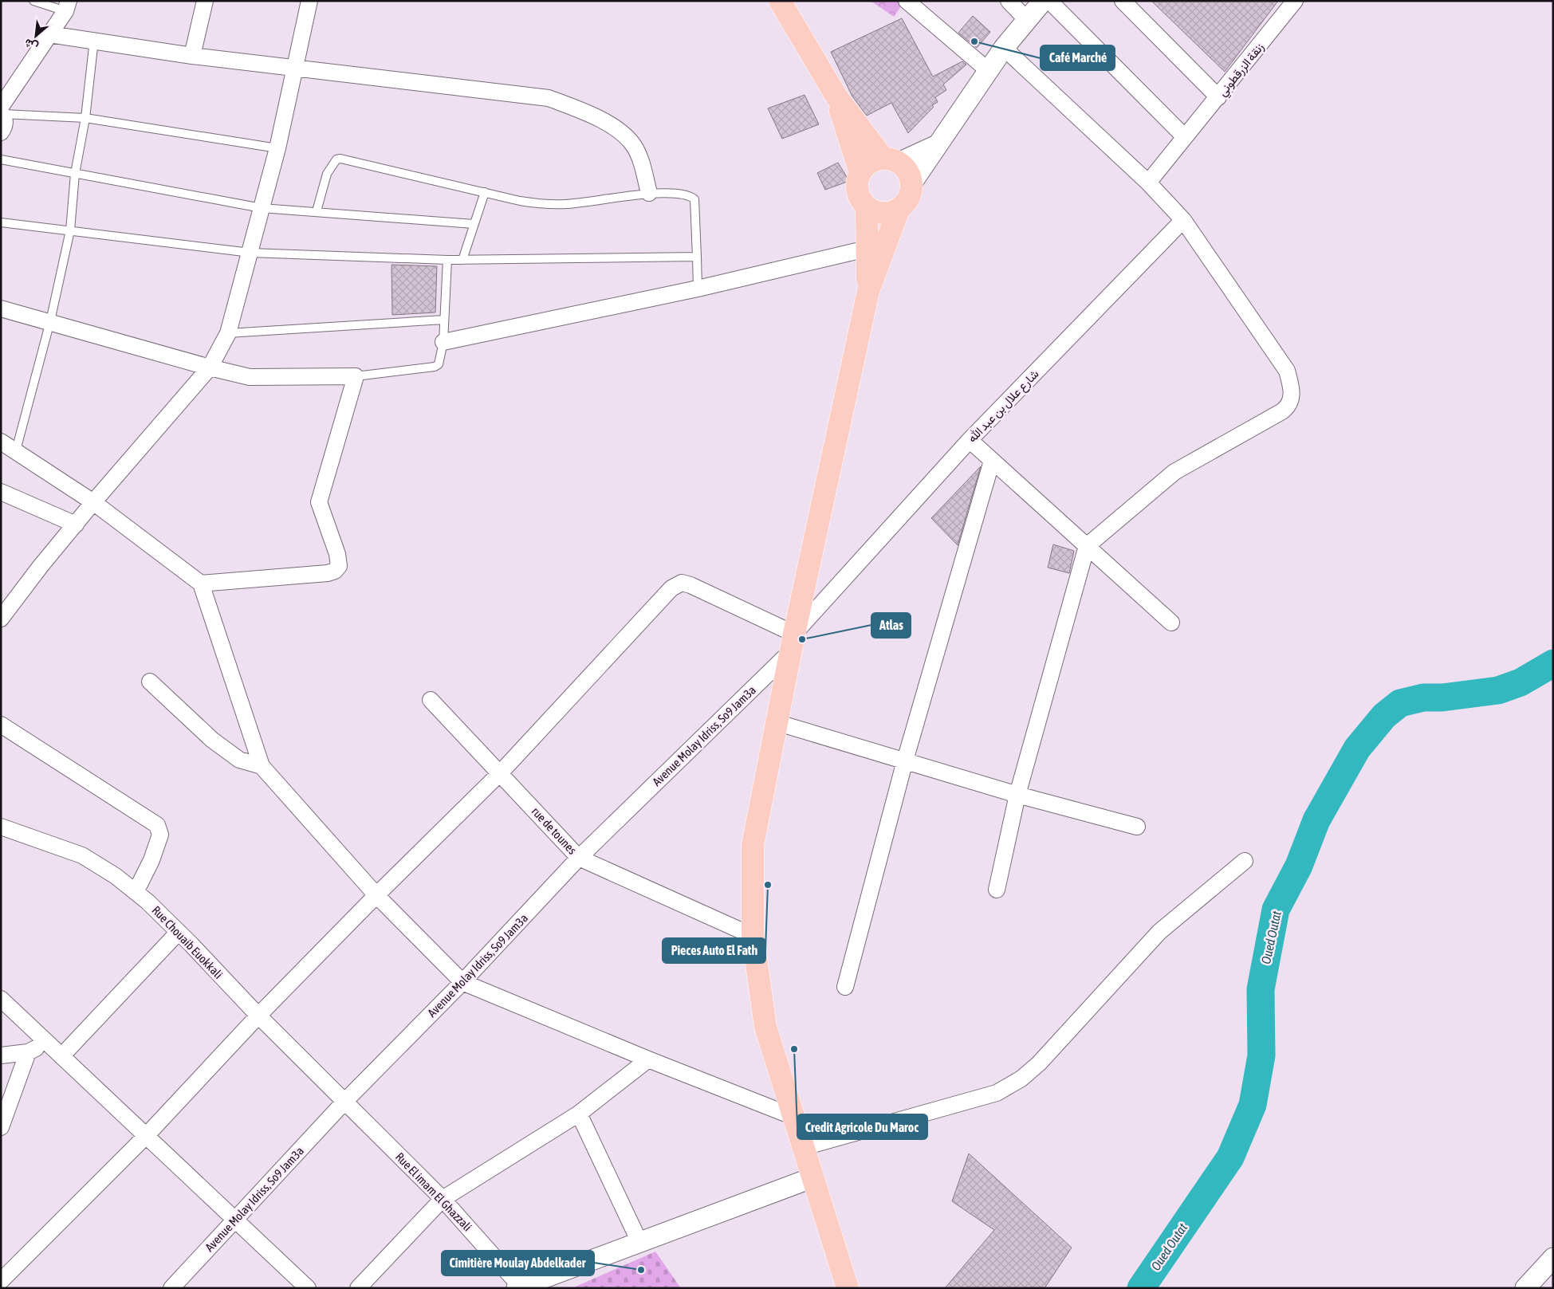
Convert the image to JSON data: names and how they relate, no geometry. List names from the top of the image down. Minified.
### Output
{"streets":{"street":["زنقة الزرقطوني","شارع علال بن عبد الله","Avenue Molay Idriss, So9 Jam3a","rue de tounes","Rue Chouaib Euokkali","Rue El imam El Ghazzali"]},"crossings":[["شارع علال بن عبد الله","Avenue Molay Idriss, So9 Jam3a"],["Avenue Molay Idriss, So9 Jam3a","rue de tounes"],["Avenue Molay Idriss, So9 Jam3a","Rue Chouaib Euokkali"],["Avenue Molay Idriss, So9 Jam3a","Rue El imam El Ghazzali"],["Rue Chouaib Euokkali","Rue El imam El Ghazzali"]],"water":["Oued Outat"],"places":["Café Marché","Atlas","Pieces Auto El Fath","Credit Agricole Du Maroc","Cimitière Moulay Abdelkader"],"north":"bottom left"}
